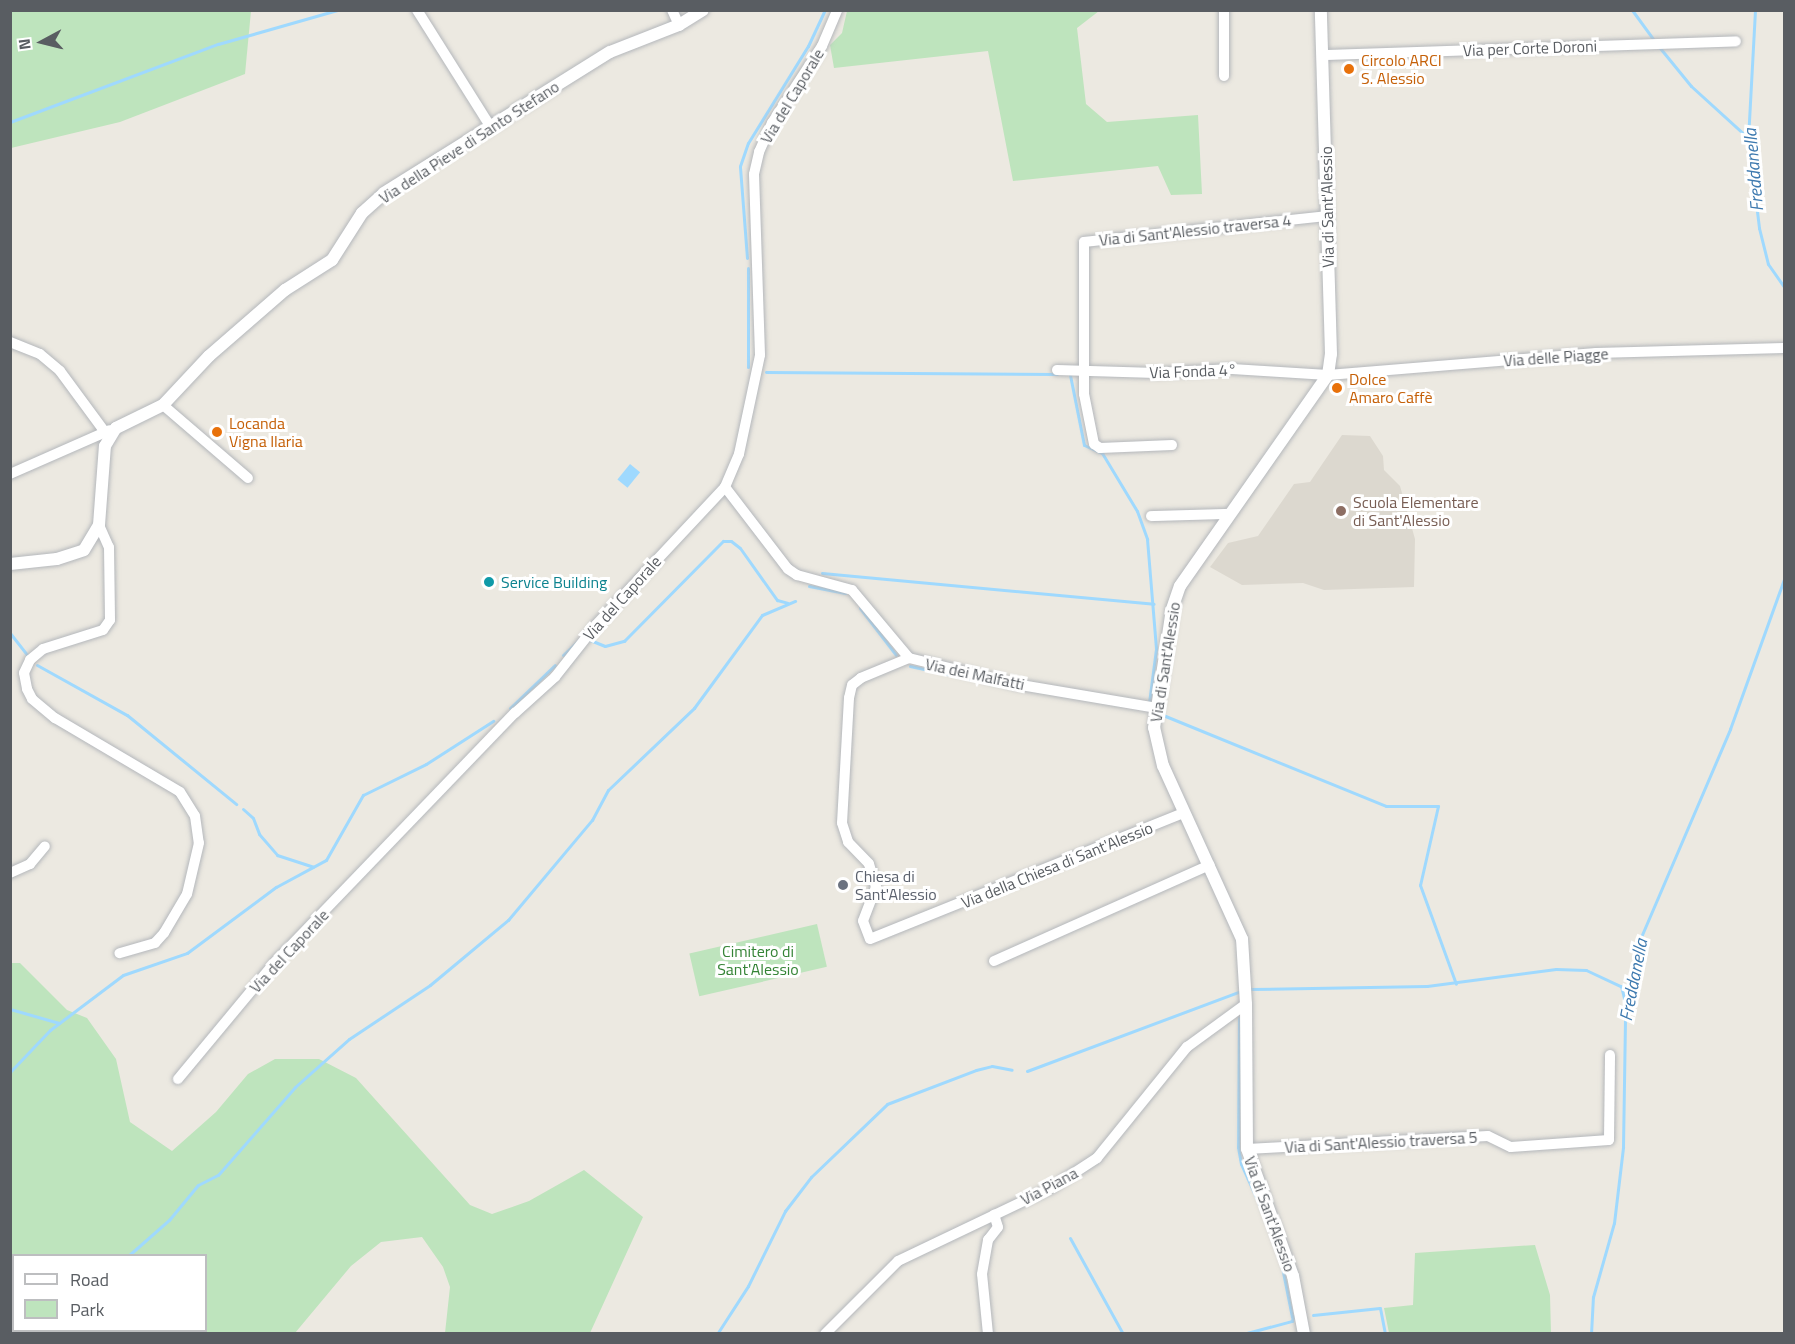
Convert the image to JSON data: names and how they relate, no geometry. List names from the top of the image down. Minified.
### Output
{"streets":{"street":["Via per Corte Doroni","Via del Caporale","Via della Pieve di Santo Stefano","Via di Sant'Alessio","Via di Sant'Alessio traversa 4","Via delle Piagge","Via Fonda 4°","Via dei Malfatti","Via della Chiesa di Sant'Alessio","Via di Sant'Alessio traversa 5","Via Piana"]},"crossings":[["Via per Corte Doroni","Via di Sant'Alessio"],["Via del Caporale","Via dei Malfatti"],["Via di Sant'Alessio","Via di Sant'Alessio traversa 4"],["Via di Sant'Alessio","Via delle Piagge"],["Via di Sant'Alessio","Via Fonda 4°"],["Via di Sant'Alessio","Via dei Malfatti"],["Via di Sant'Alessio","Via della Chiesa di Sant'Alessio"],["Via di Sant'Alessio","Via di Sant'Alessio traversa 5"],["Via di Sant'Alessio","Via Piana"],["Via di Sant'Alessio traversa 4","Via Fonda 4°"],["Via delle Piagge","Via Fonda 4°"],["Via dei Malfatti","Via della Chiesa di Sant'Alessio"]],"water":["Freddanella"],"parks":["Cimitero di Sant'Alessio"],"places":["Circolo ARCI S. Alessio","Dolce Amaro Caffè","Locanda Vigna Ilaria","Scuola Elementare di Sant'Alessio","Service Building","Chiesa di Sant'Alessio"],"legend":["Road","Park"],"north":"left"}
